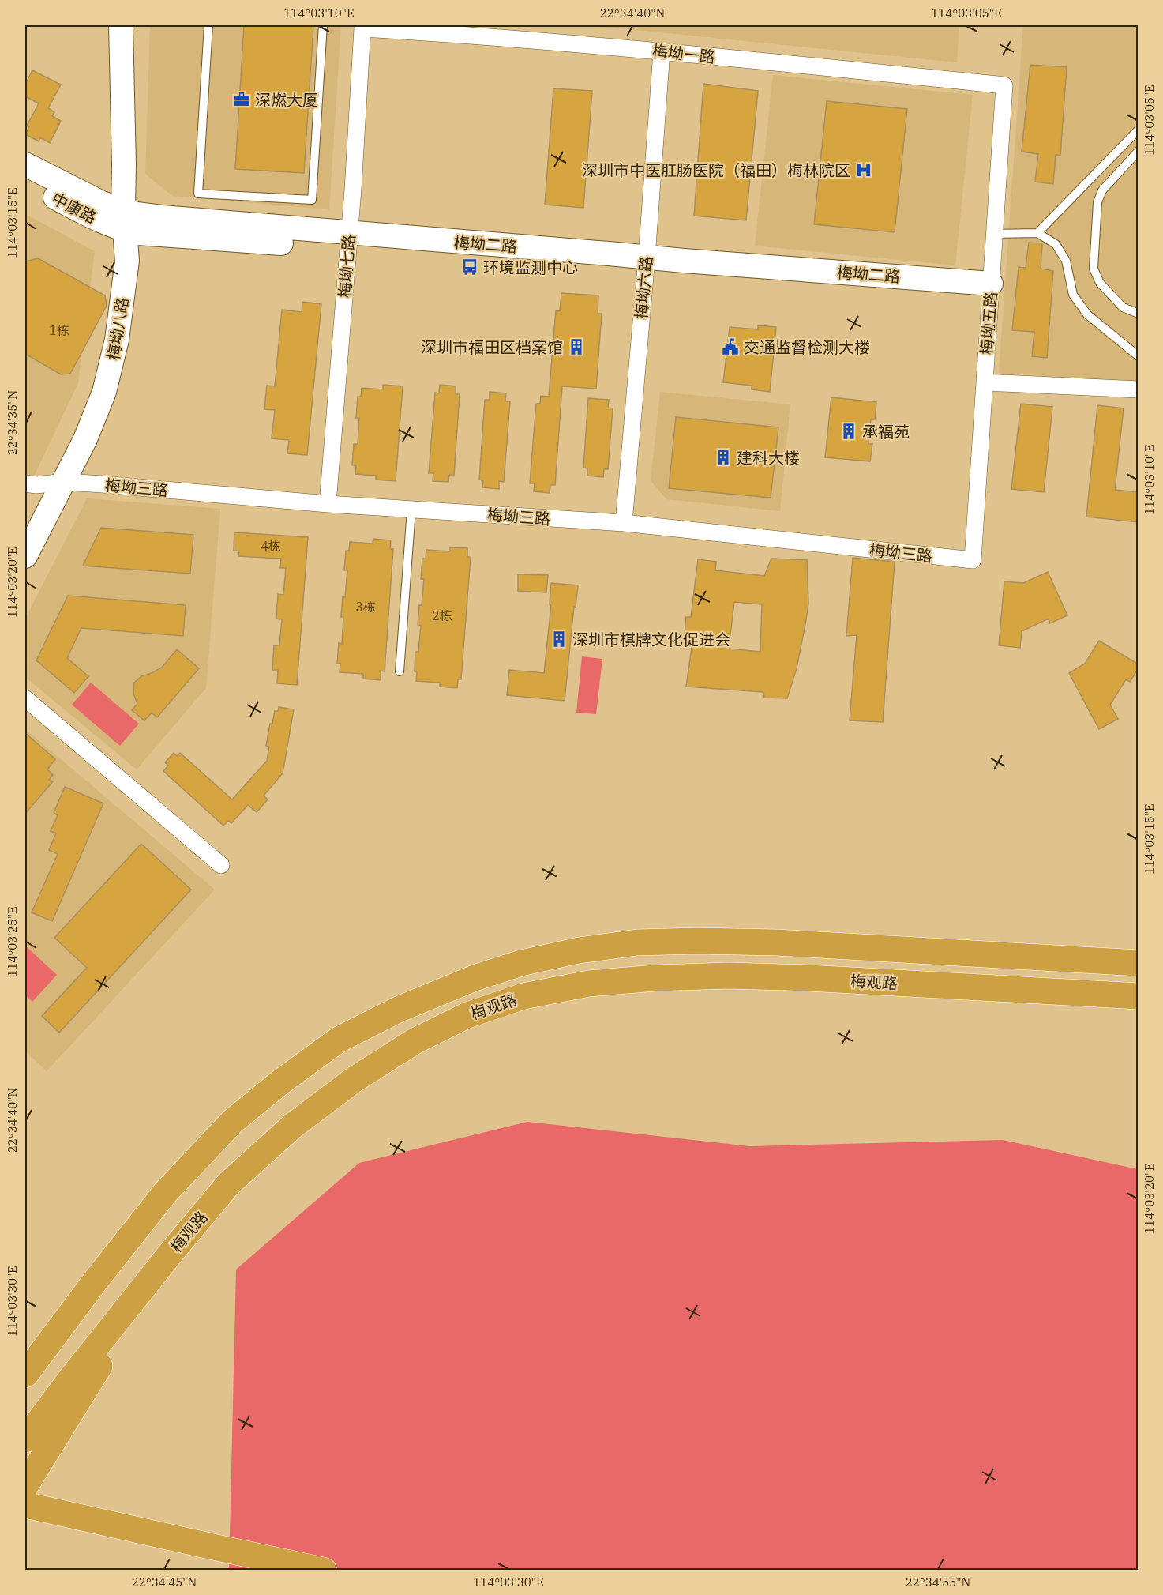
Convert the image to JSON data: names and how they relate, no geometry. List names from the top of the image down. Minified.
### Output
{"streets":{"highway":["梅观路"],"street":["梅坳一路","中康路","梅坳二路","梅坳七路","梅坳六路","梅坳五路","梅坳八路","梅坳三路"]},"crossings":[["梅坳一路","梅坳七路"],["梅坳一路","梅坳六路"],["梅坳一路","梅坳五路"],["中康路","梅坳二路"],["中康路","梅坳八路"],["梅坳二路","梅坳七路"],["梅坳二路","梅坳六路"],["梅坳二路","梅坳五路"],["梅坳二路","梅坳八路"],["梅坳七路","梅坳三路"],["梅坳六路","梅坳三路"],["梅坳五路","梅坳三路"],["梅坳八路","梅坳三路"]],"places":{"office":["深燃大厦"],"hospital":["深圳市中医肛肠医院（福田）梅林院区"],"bus stop":["环境监测中心"],"building":["深圳市福田区档案馆","承福苑","建科大楼","深圳市棋牌文化促进会"],"public building":["交通监督检测大楼"]},"house_numbers":["1栋","4栋","3栋","2栋"],"coordinates":["114°03'10\"E","22°34'40\"N","114°03'05\"E","114°03'15\"E","22°34'35\"N","114°03'20\"E","114°03'25\"E","114°03'30\"E","22°34'45\"N","22°34'55\"N"]}
